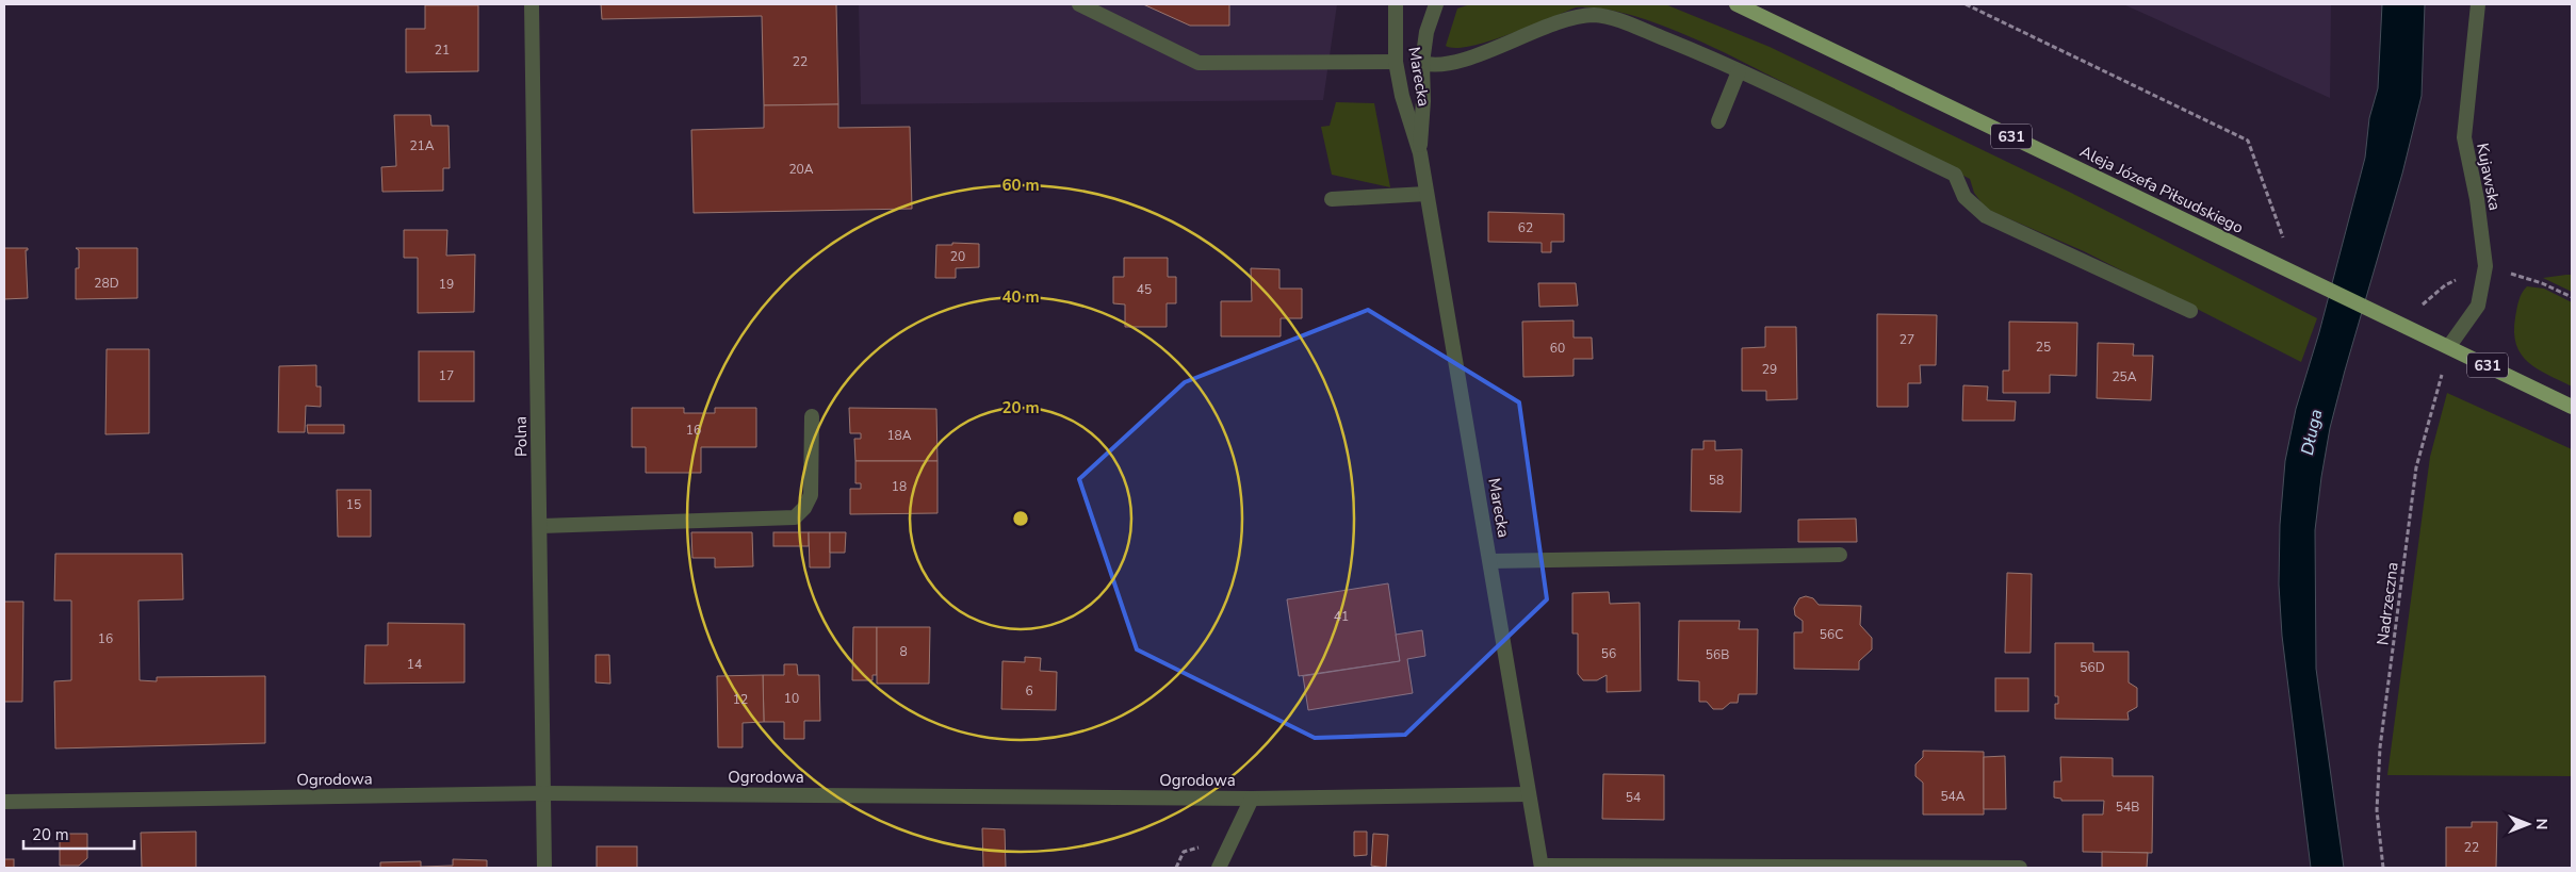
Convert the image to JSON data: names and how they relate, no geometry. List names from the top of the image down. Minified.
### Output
{"streets":{"main road":["631","Aleja Józefa Piłsudskiego"],"street":["Marecka","Kujawska","Polna","Ogrodowa"],"path":["Nadrzeczna"]},"crossings":[["Marecka","Ogrodowa"],["Kujawska","Aleja Józefa Piłsudskiego"],["Kujawska","Nadrzeczna"],["Aleja Józefa Piłsudskiego","Nadrzeczna"],["Polna","Ogrodowa"]],"water":["Długa"],"house_numbers":["21","22","21A","20A","62","20","28D","19","45","27","25","60","29","17","25A","16","18A","58","18","15","41","56C","16","8","56","56B","14","56D","6","10","12","54A","54","54B","22"],"scale_bar":"20 m","north":"right","rings":["60 m","40 m","20 m"]}
